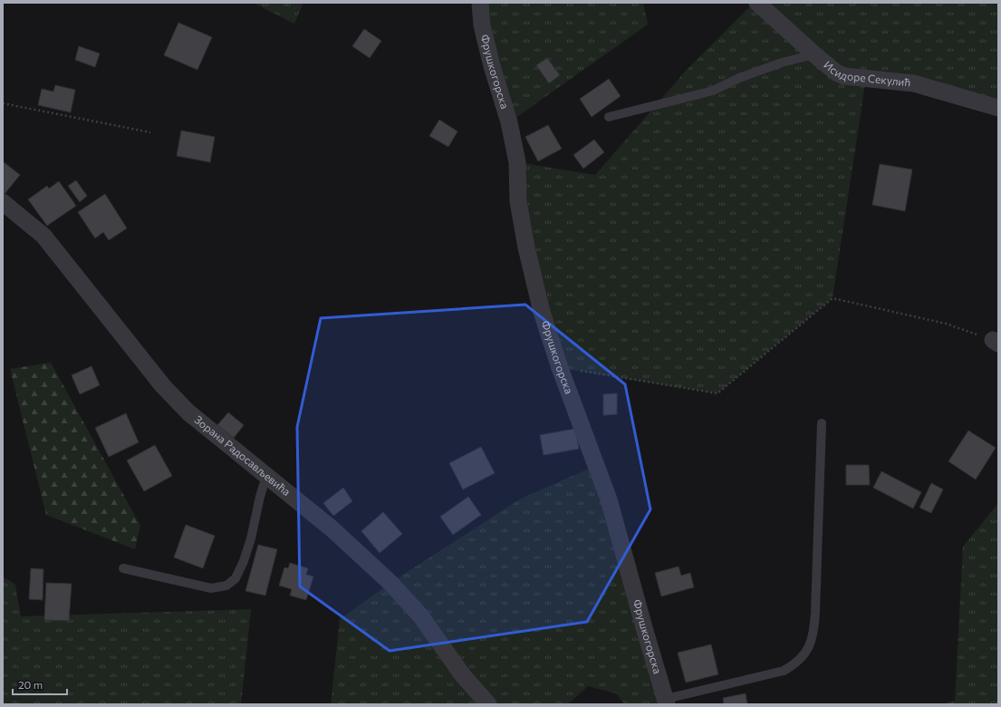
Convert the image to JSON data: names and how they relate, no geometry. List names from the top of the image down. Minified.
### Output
{"streets":{"street":["Фрушкогорска","Исидоре Секулић","Зорана Радосављевића"]},"scale_bar":"20 m"}
